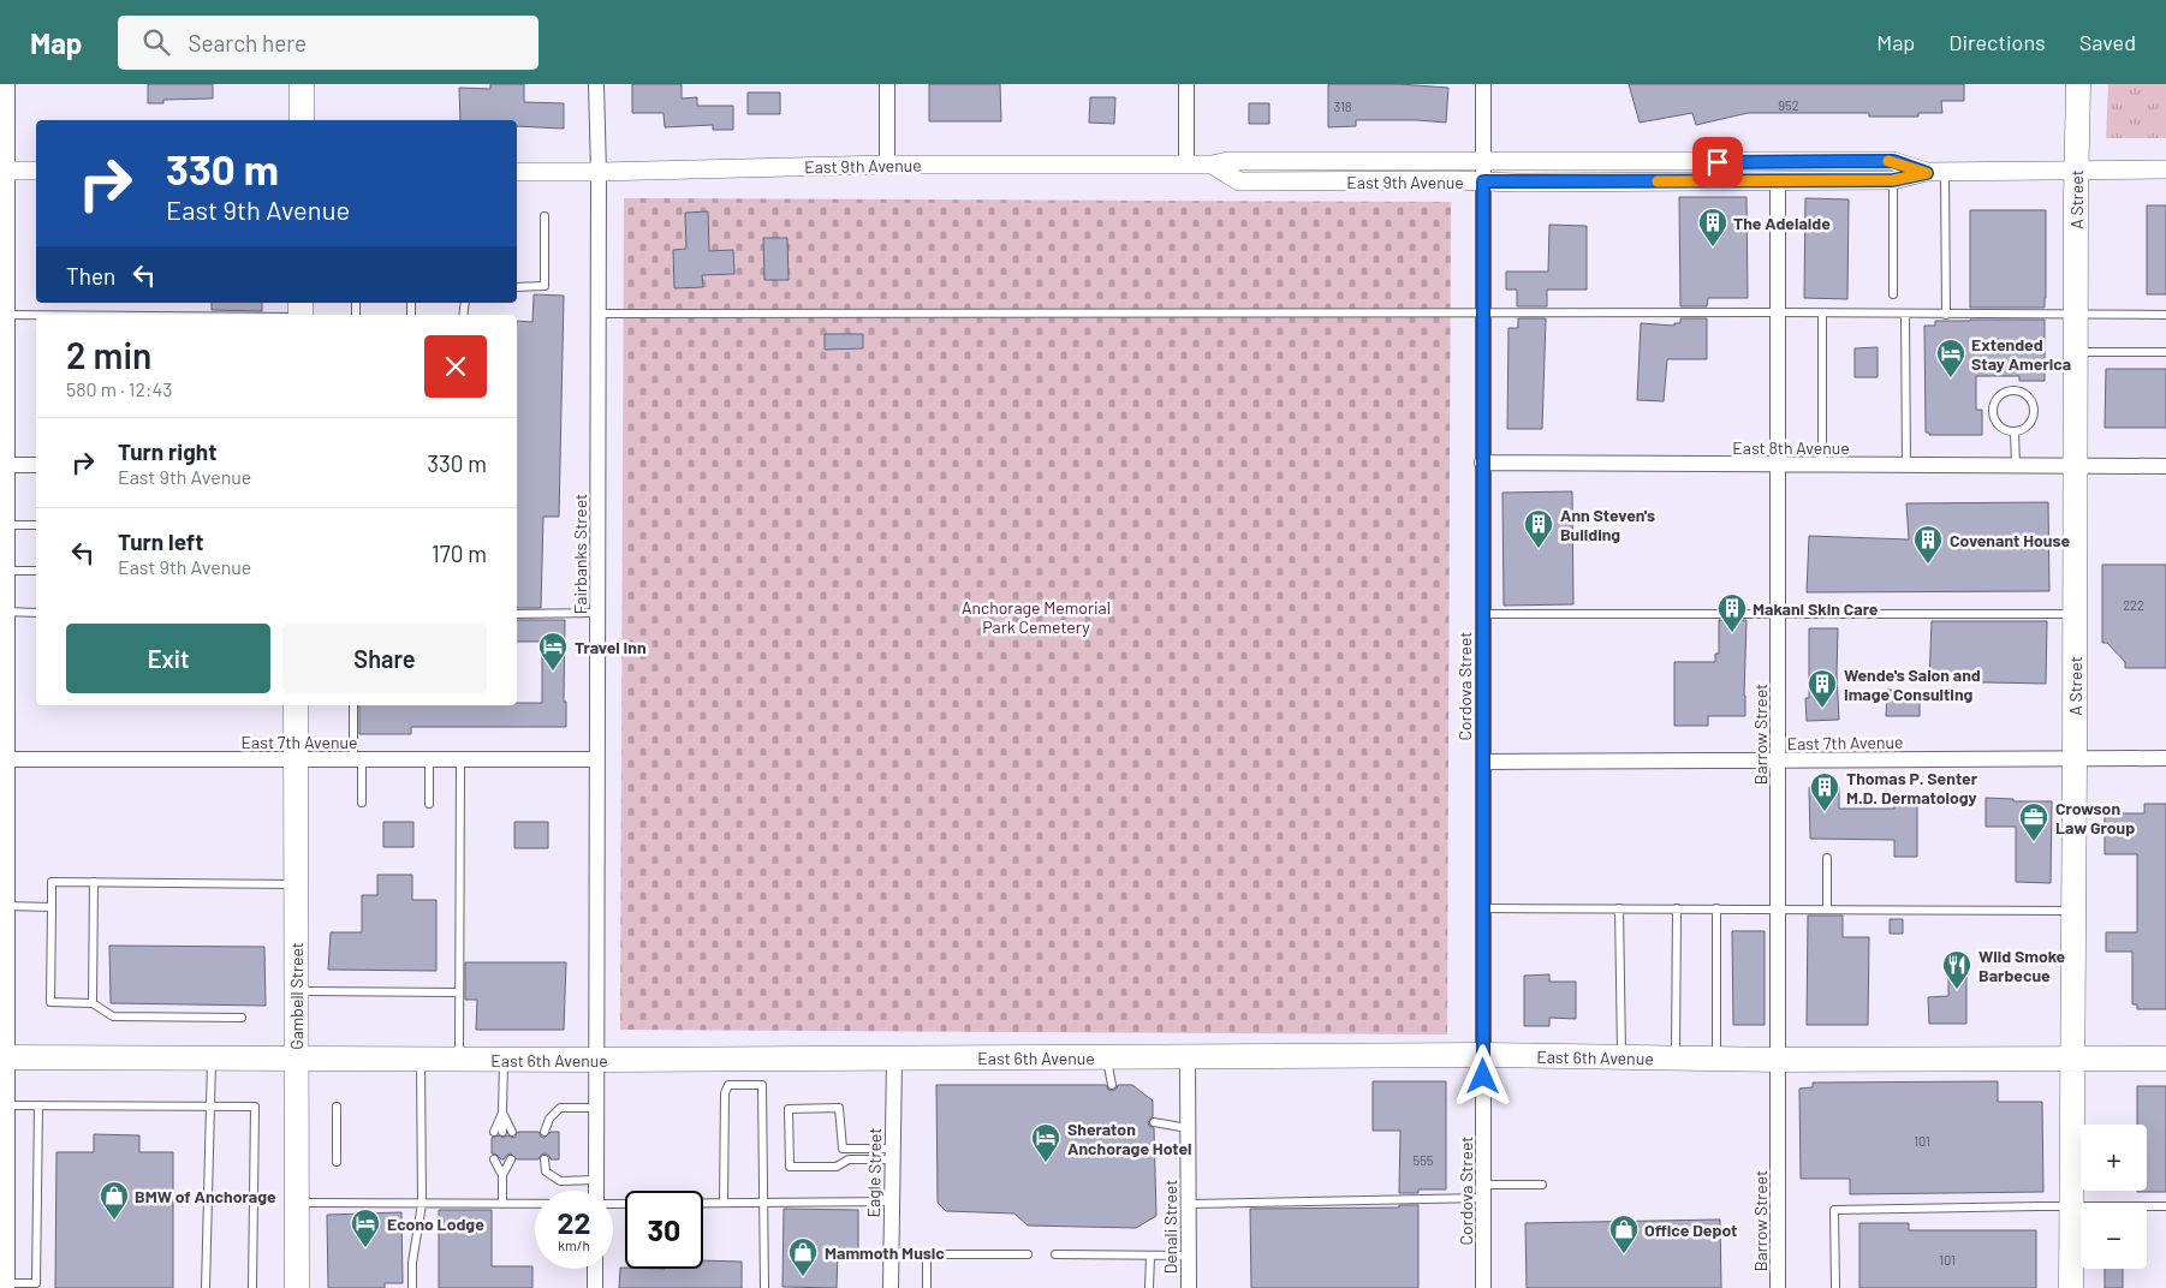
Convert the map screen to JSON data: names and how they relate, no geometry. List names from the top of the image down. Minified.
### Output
{"streets":{"main road":["A Street","Gambell Street","East 6th Avenue"],"street":["East 9th Avenue","East 8th Avenue","Fairbanks Street","Cordova Street","Barrow Street","East 7th Avenue","Eagle Street","Denali Street"]},"crossings":[["East 9th Avenue","A Street"],["East 9th Avenue","Fairbanks Street"],["East 9th Avenue","Cordova Street"],["East 9th Avenue","Barrow Street"],["A Street","East 8th Avenue"],["A Street","East 7th Avenue"],["A Street","East 6th Avenue"],["East 8th Avenue","Cordova Street"],["East 8th Avenue","Barrow Street"],["Fairbanks Street","East 7th Avenue"],["Fairbanks Street","East 6th Avenue"],["Cordova Street","East 7th Avenue"],["Cordova Street","East 6th Avenue"],["Barrow Street","East 7th Avenue"],["Barrow Street","East 6th Avenue"],["East 7th Avenue","Gambell Street"],["Gambell Street","East 6th Avenue"],["East 6th Avenue","Eagle Street"],["East 6th Avenue","Denali Street"]],"parks":["Anchorage Memorial Park Cemetery"],"places":{"building":["The Adelaide","Ann Steven's Building","Covenant House","Makani Skin Care","Wende's Salon and Image Consulting","Thomas P. Senter M.D. Dermatology"],"hotel":["Extended Stay America","Travel Inn","Sheraton Anchorage Hotel","Econo Lodge"],"office":["Crowson Law Group"],"restaurant":["Wild Smoke Barbecue"],"shop":["BMW of Anchorage","Office Depot","Mammoth Music"]},"house_numbers":["952","318","222","101","555","101"],"page":{"header":"Map","search":"Search here","nav":["Map","Directions","Saved"],"turn":["330 m","East 9th Avenue"],"then":"Then","heading":["2 min","580 m · 12:43"],"list":[{"name":"Turn right","note":"East 9th Avenue","value":"330 m"},{"name":"Turn left","note":"East 9th Avenue","value":"170 m"}],"buttons":["Exit","Share"],"map_buttons":["+","−"],"speed":"22 km/h","limit":"30"}}
